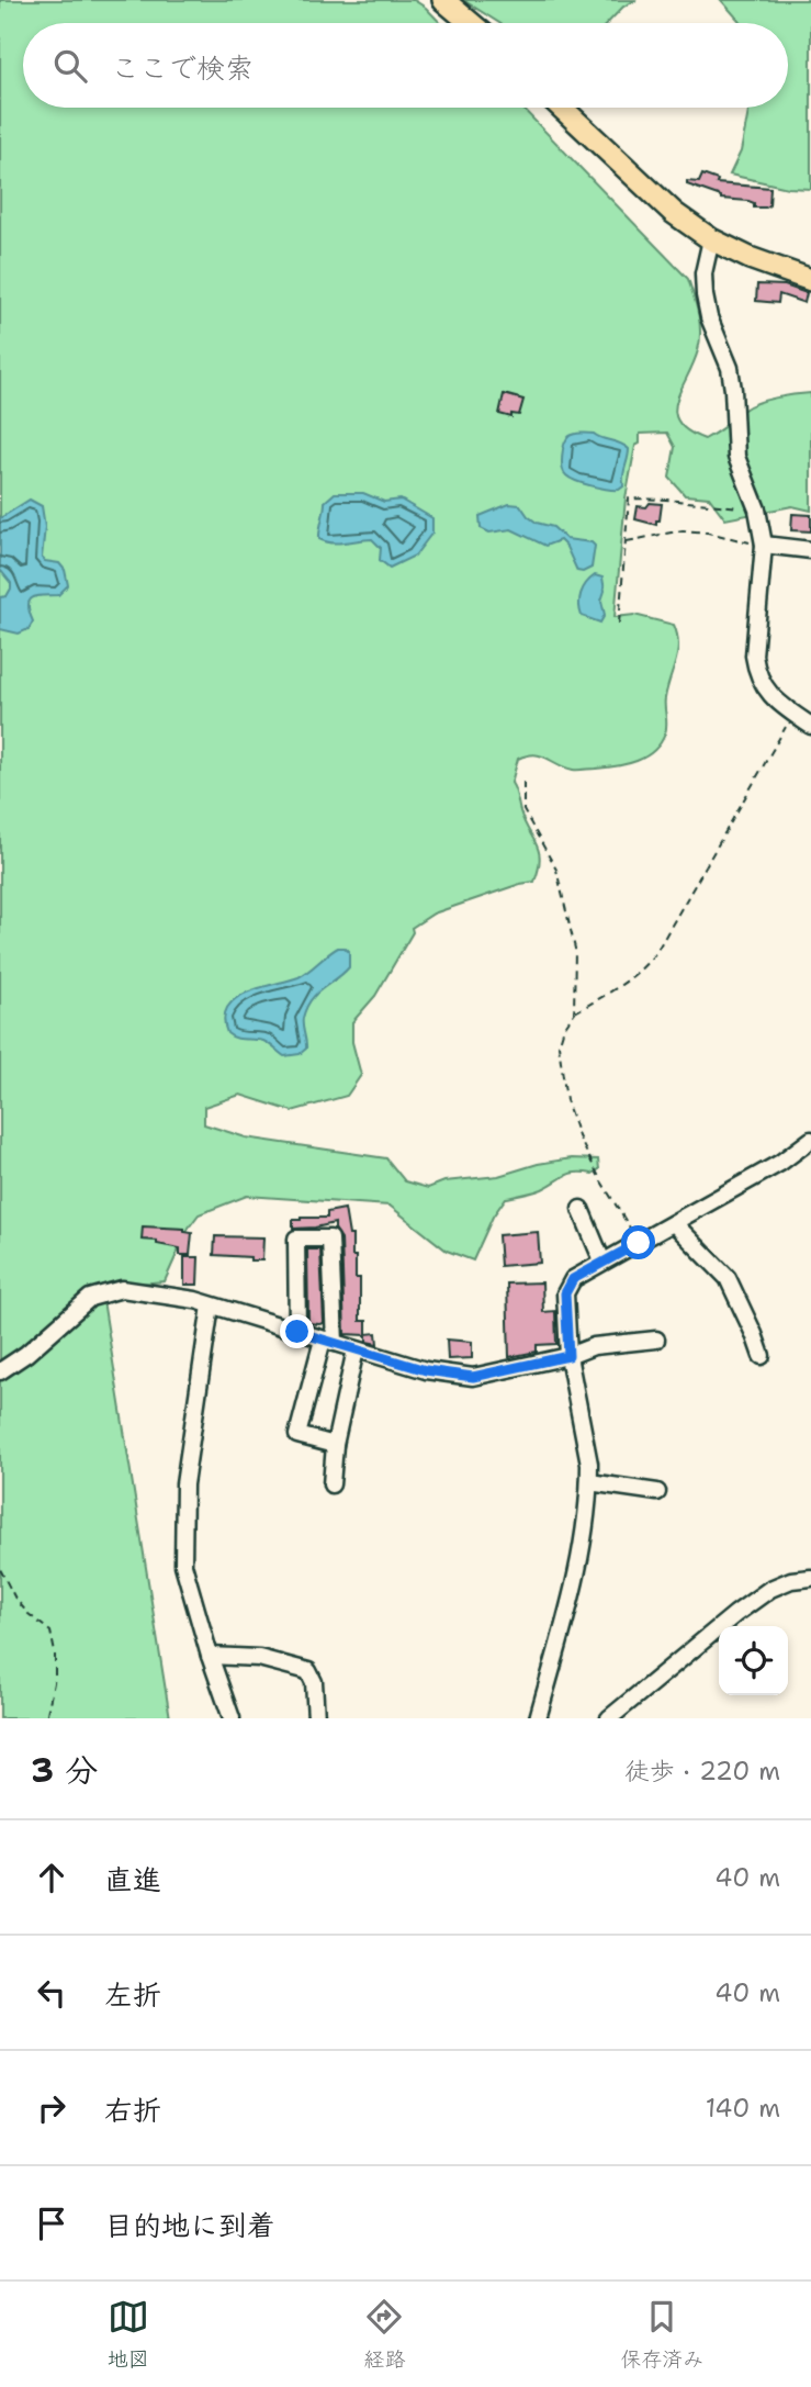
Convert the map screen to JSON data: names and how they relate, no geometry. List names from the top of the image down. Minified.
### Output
{"page":{"search":"ここで検索","heading":["3 分","徒歩 · 220 m"],"list":[["直進","40 m"],["左折","40 m"],["右折","140 m"],"目的地に到着"],"nav":["地図","経路","保存済み"]}}
